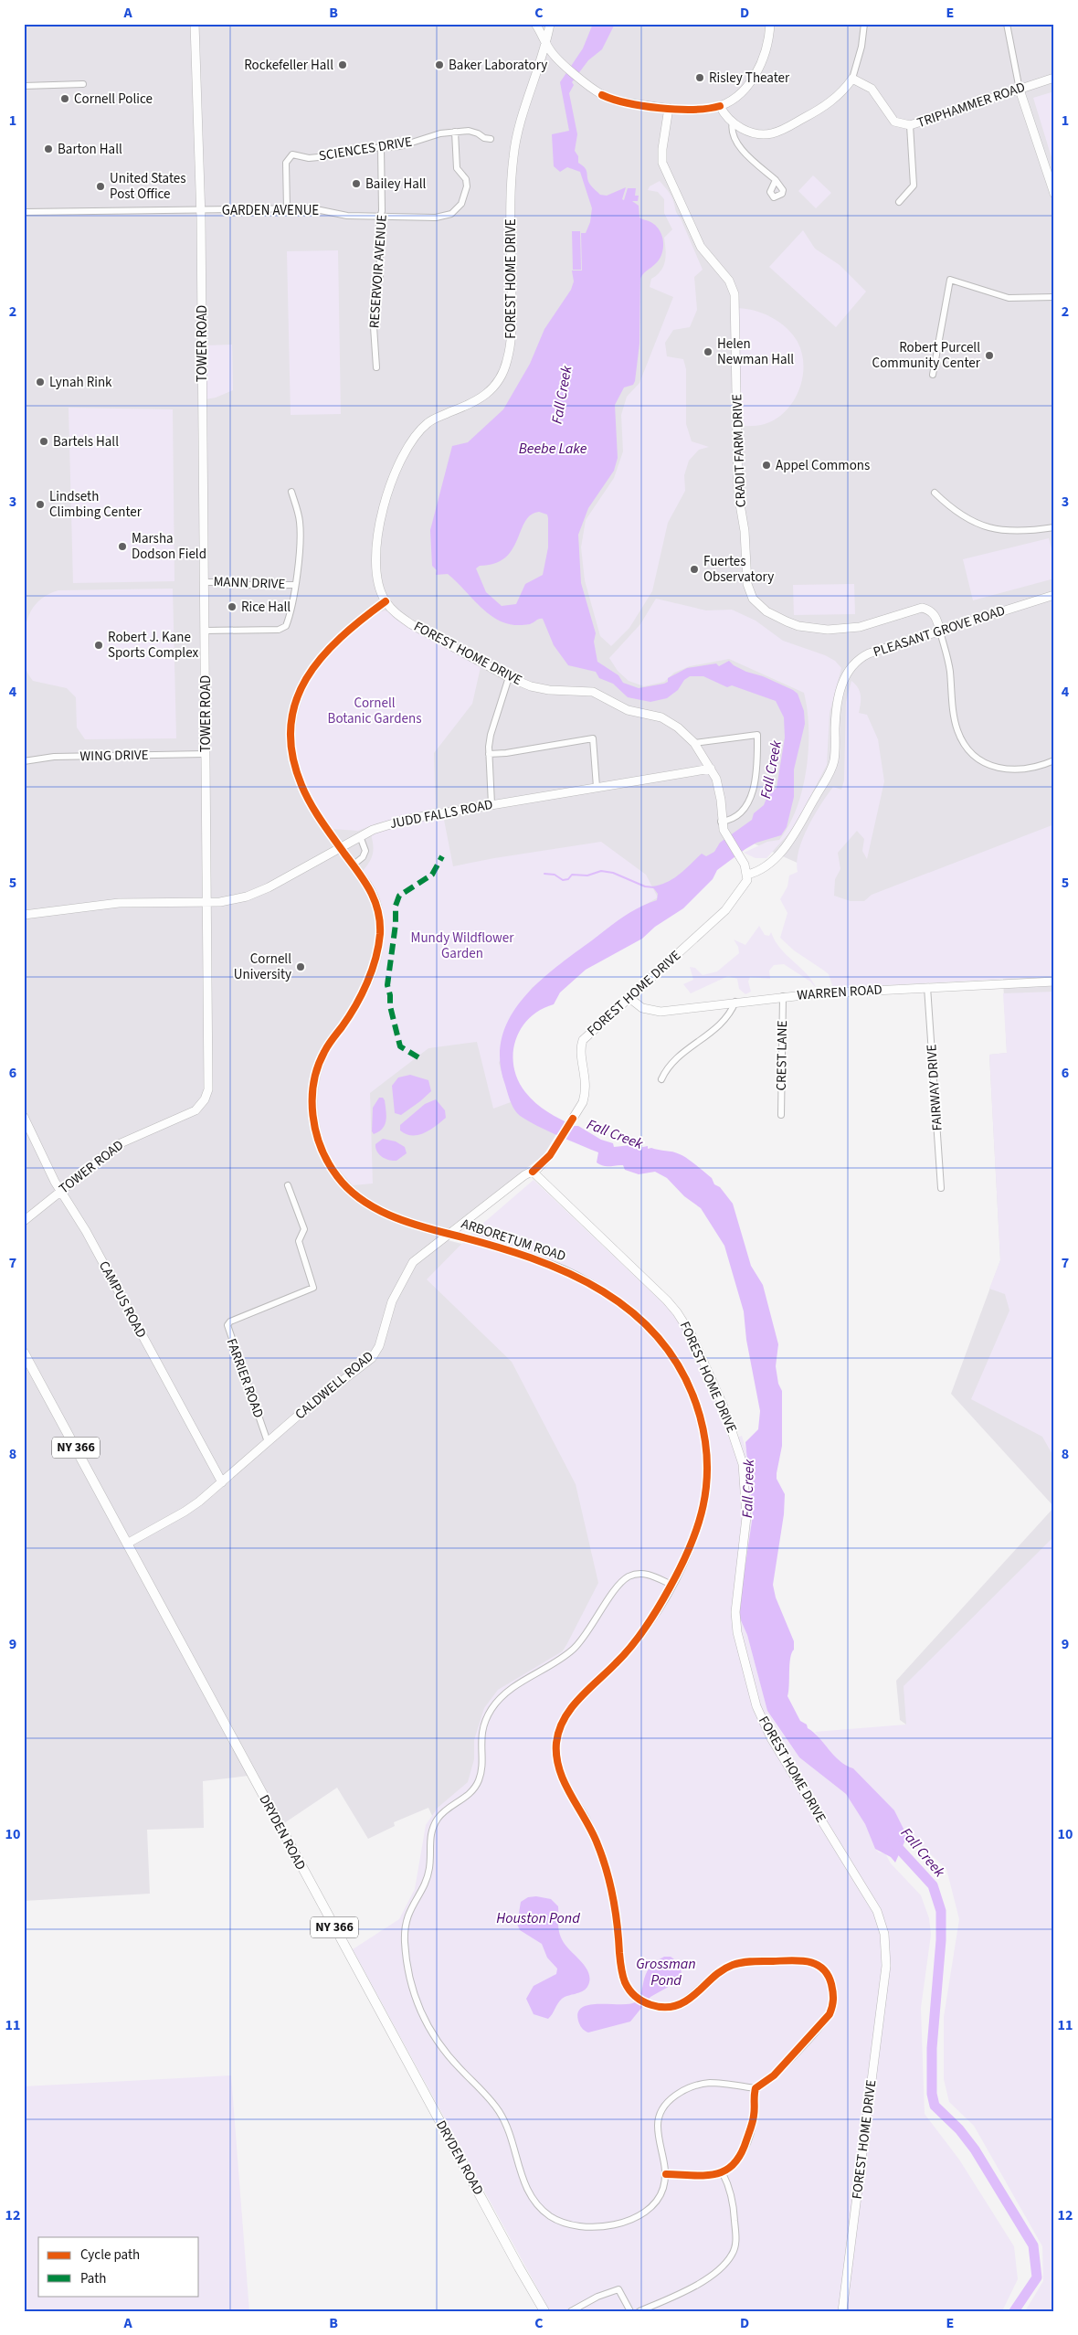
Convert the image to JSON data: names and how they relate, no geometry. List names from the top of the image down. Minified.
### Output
{"streets":{"main road":["NY 366","DRYDEN ROAD"],"street":["TRIPHAMMER ROAD","SCIENCES DRIVE","GARDEN AVENUE","RESERVOIR AVENUE","FOREST HOME DRIVE","TOWER ROAD","CRADIT FARM DRIVE","MANN DRIVE","PLEASANT GROVE ROAD","WING DRIVE","JUDD FALLS ROAD","WARREN ROAD","CREST LANE","FAIRWAY DRIVE","ARBORETUM ROAD","CAMPUS ROAD","FARRIER ROAD","CALDWELL ROAD"]},"crossings":[["SCIENCES DRIVE","GARDEN AVENUE"],["SCIENCES DRIVE","RESERVOIR AVENUE"],["GARDEN AVENUE","RESERVOIR AVENUE"],["GARDEN AVENUE","TOWER ROAD"],["FOREST HOME DRIVE","PLEASANT GROVE ROAD"],["FOREST HOME DRIVE","JUDD FALLS ROAD"],["FOREST HOME DRIVE","WARREN ROAD"],["FOREST HOME DRIVE","CALDWELL ROAD"],["TOWER ROAD","MANN DRIVE"],["TOWER ROAD","WING DRIVE"],["TOWER ROAD","JUDD FALLS ROAD"],["TOWER ROAD","CAMPUS ROAD"],["CRADIT FARM DRIVE","PLEASANT GROVE ROAD"],["WARREN ROAD","CREST LANE"],["WARREN ROAD","FAIRWAY DRIVE"],["ARBORETUM ROAD","CALDWELL ROAD"],["CAMPUS ROAD","CALDWELL ROAD"],["FARRIER ROAD","CALDWELL ROAD"],["CALDWELL ROAD","DRYDEN ROAD"]],"water":["Fall Creek","Beebe Lake","Houston Pond","Grossman Pond"],"parks":["Cornell Botanic Gardens","Mundy Wildflower Garden"],"places":["Rockefeller Hall","Baker Laboratory","Risley Theater","Cornell Police","Barton Hall","Bailey Hall","United States Post Office","Helen Newman Hall","Robert Purcell Community Center","Lynah Rink","Bartels Hall","Appel Commons","Lindseth Climbing Center","Marsha Dodson Field","Fuertes Observatory","Rice Hall","Robert J. Kane Sports Complex","Cornell University"],"legend":["Cycle path","Path"],"grid":{"columns":["A","B","C","D","E"],"rows":["1","2","3","4","5","6","7","8","9","10","11","12"]}}
